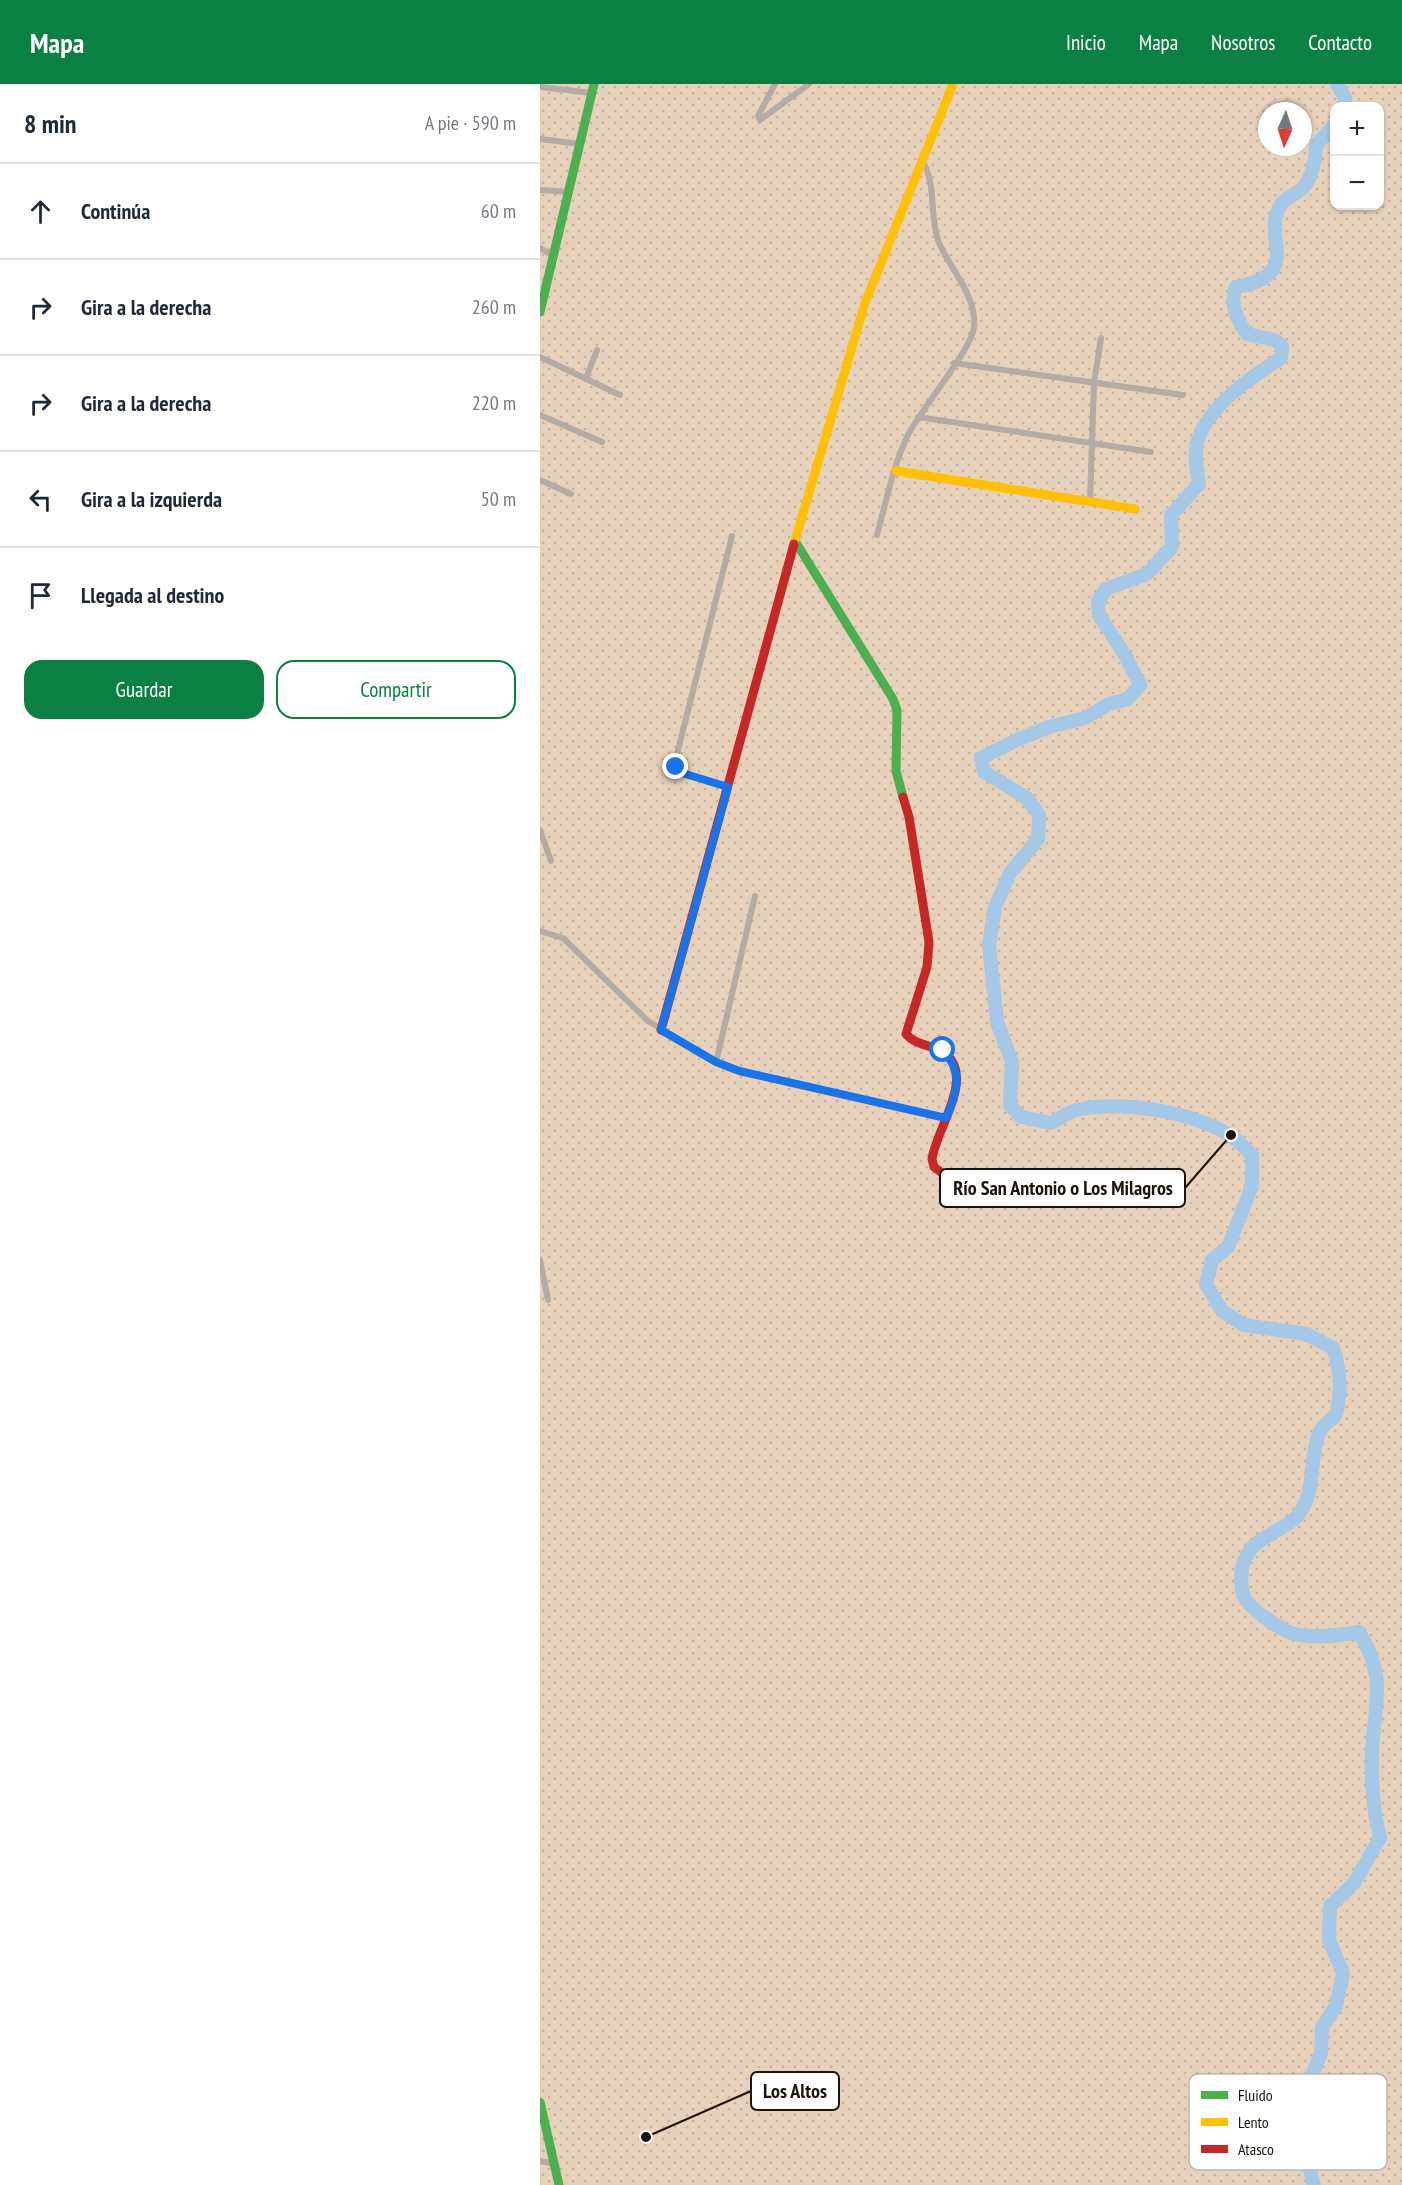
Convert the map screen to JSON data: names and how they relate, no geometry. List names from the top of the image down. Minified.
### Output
{"places":["Río San Antonio o Los Milagros","Los Altos"],"legend":["Fluido","Lento","Atasco"],"north":"bottom","page":{"header":"Mapa","nav":["Inicio","Mapa","Nosotros","Contacto"],"heading":["8 min","A pie · 590 m"],"map_buttons":["+","−"],"list":[["Continúa","60 m"],["Gira a la derecha","260 m"],["Gira a la derecha","220 m"],["Gira a la izquierda","50 m"],"Llegada al destino"],"buttons":["Guardar","Compartir"]}}
